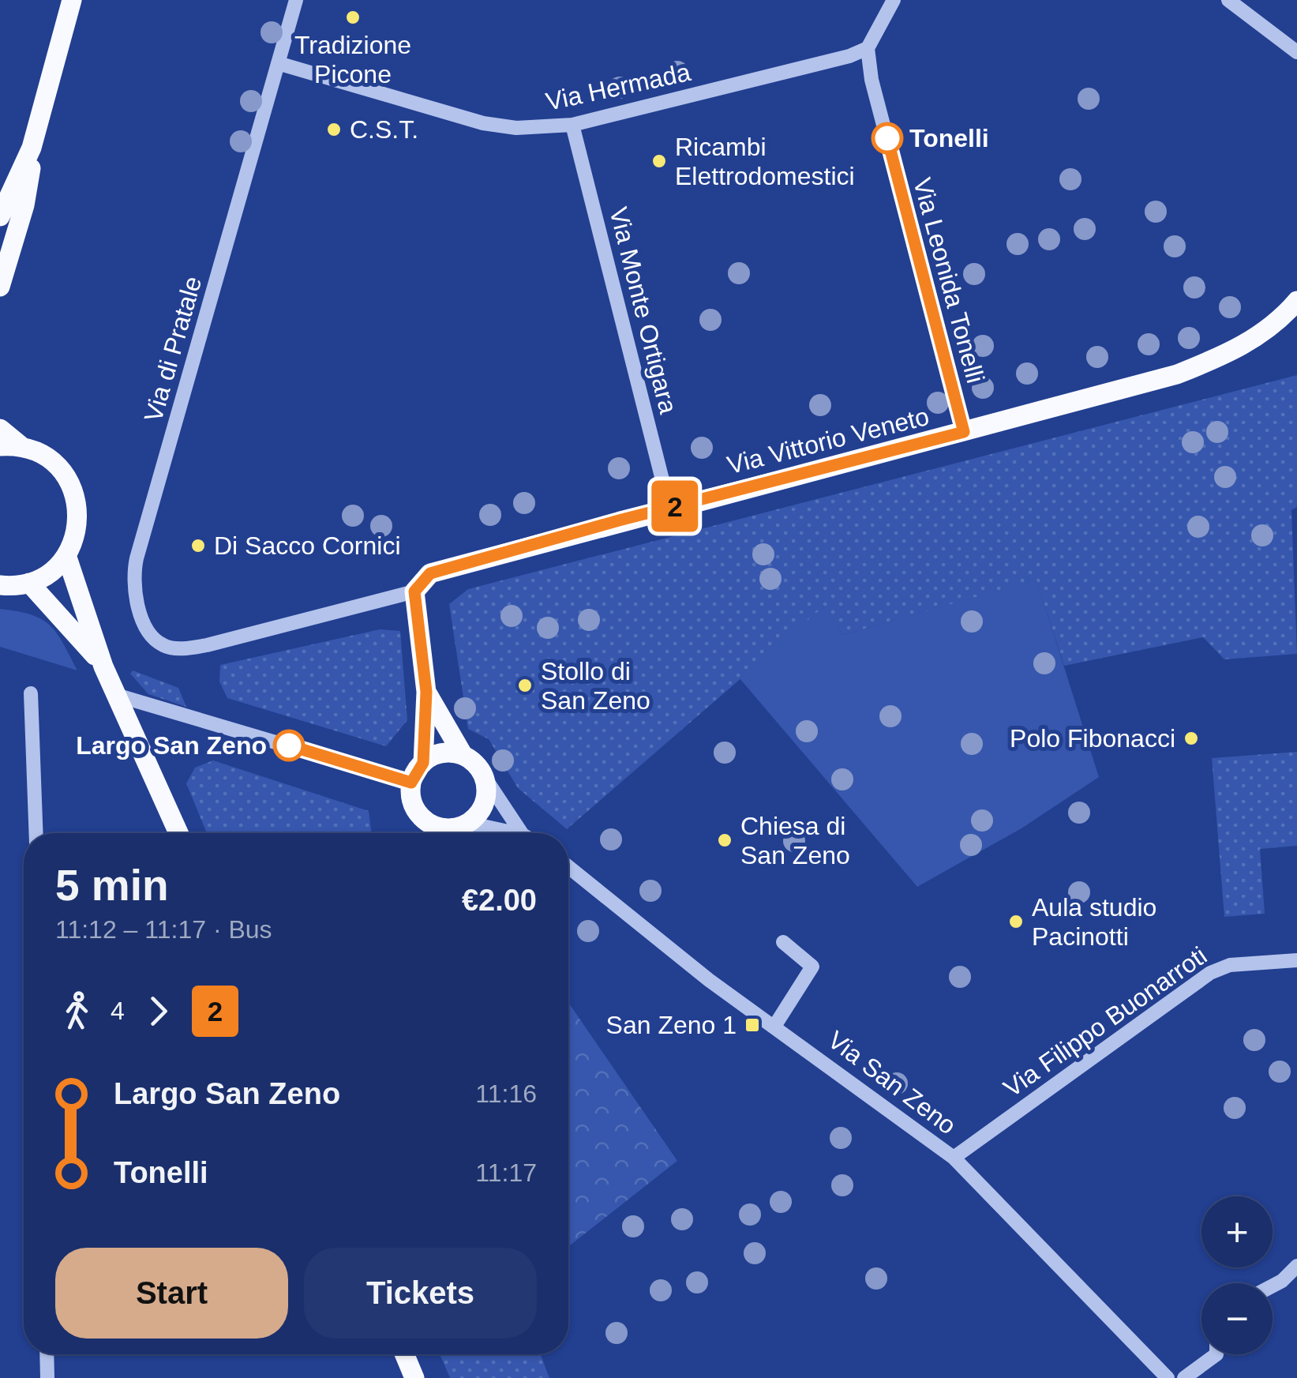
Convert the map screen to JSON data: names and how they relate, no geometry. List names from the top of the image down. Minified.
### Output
{"streets":{"main road":["Via Vittorio Veneto"],"street":["Via Hermada","Via Leonida Tonelli","Via Monte Ortigara","Via di Pratale","Via Filippo Buonarroti","Via San Zeno"]},"crossings":[["Via Hermada","Via Leonida Tonelli"],["Via Hermada","Via Monte Ortigara"],["Via Hermada","Via di Pratale"],["Via Leonida Tonelli","Via Vittorio Veneto"],["Via Monte Ortigara","Via Vittorio Veneto"],["Via di Pratale","Via Vittorio Veneto"],["Via Filippo Buonarroti","Via San Zeno"]],"places":{"other":["Tradizione Picone","C.S.T.","Tonelli","Ricambi Elettrodomestici","Di Sacco Cornici","Stollo di San Zeno","Polo Fibonacci","Largo San Zeno","Chiesa di San Zeno","Aula studio Pacinotti"],"transit":["San Zeno 1"]},"lines":["bus line 2"],"page":{"on_map":"2","heading":["5 min","11:12 – 11:17 · Bus","€2.00"],"legs":["4","2"],"list":[{"name":"Largo San Zeno","value":"11:16"},{"name":"Tonelli","value":"11:17"}],"map_buttons":["+","−"],"buttons":["Start","Tickets"]}}
